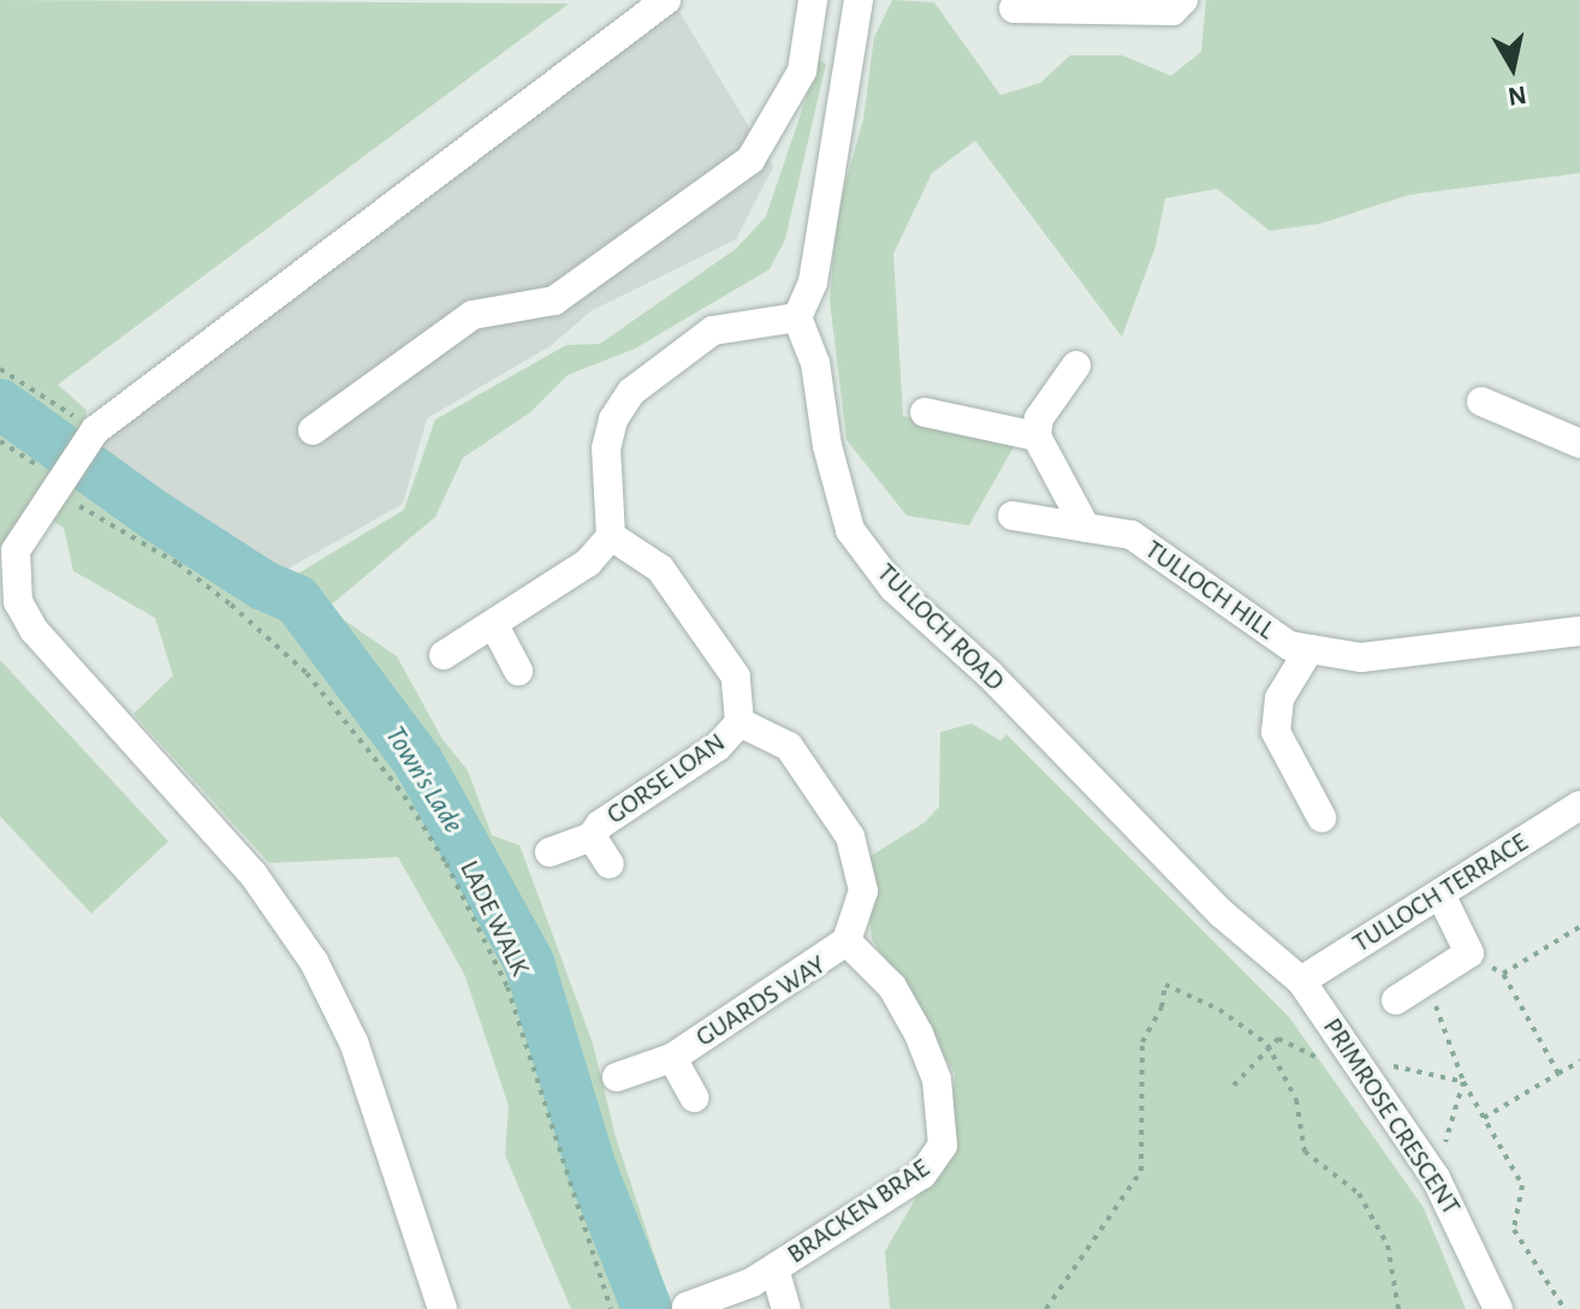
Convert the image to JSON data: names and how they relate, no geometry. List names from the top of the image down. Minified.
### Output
{"streets":{"street":["TULLOCH HILL","TULLOCH ROAD","GORSE LOAN","TULLOCH TERRACE","GUARDS WAY","PRIMROSE CRESCENT","BRACKEN BRAE"],"path":["LADE WALK"]},"crossings":[["TULLOCH ROAD","TULLOCH TERRACE"],["TULLOCH ROAD","PRIMROSE CRESCENT"],["TULLOCH TERRACE","PRIMROSE CRESCENT"],["GUARDS WAY","BRACKEN BRAE"]],"water":["Town's Lade"],"north":"bottom"}
